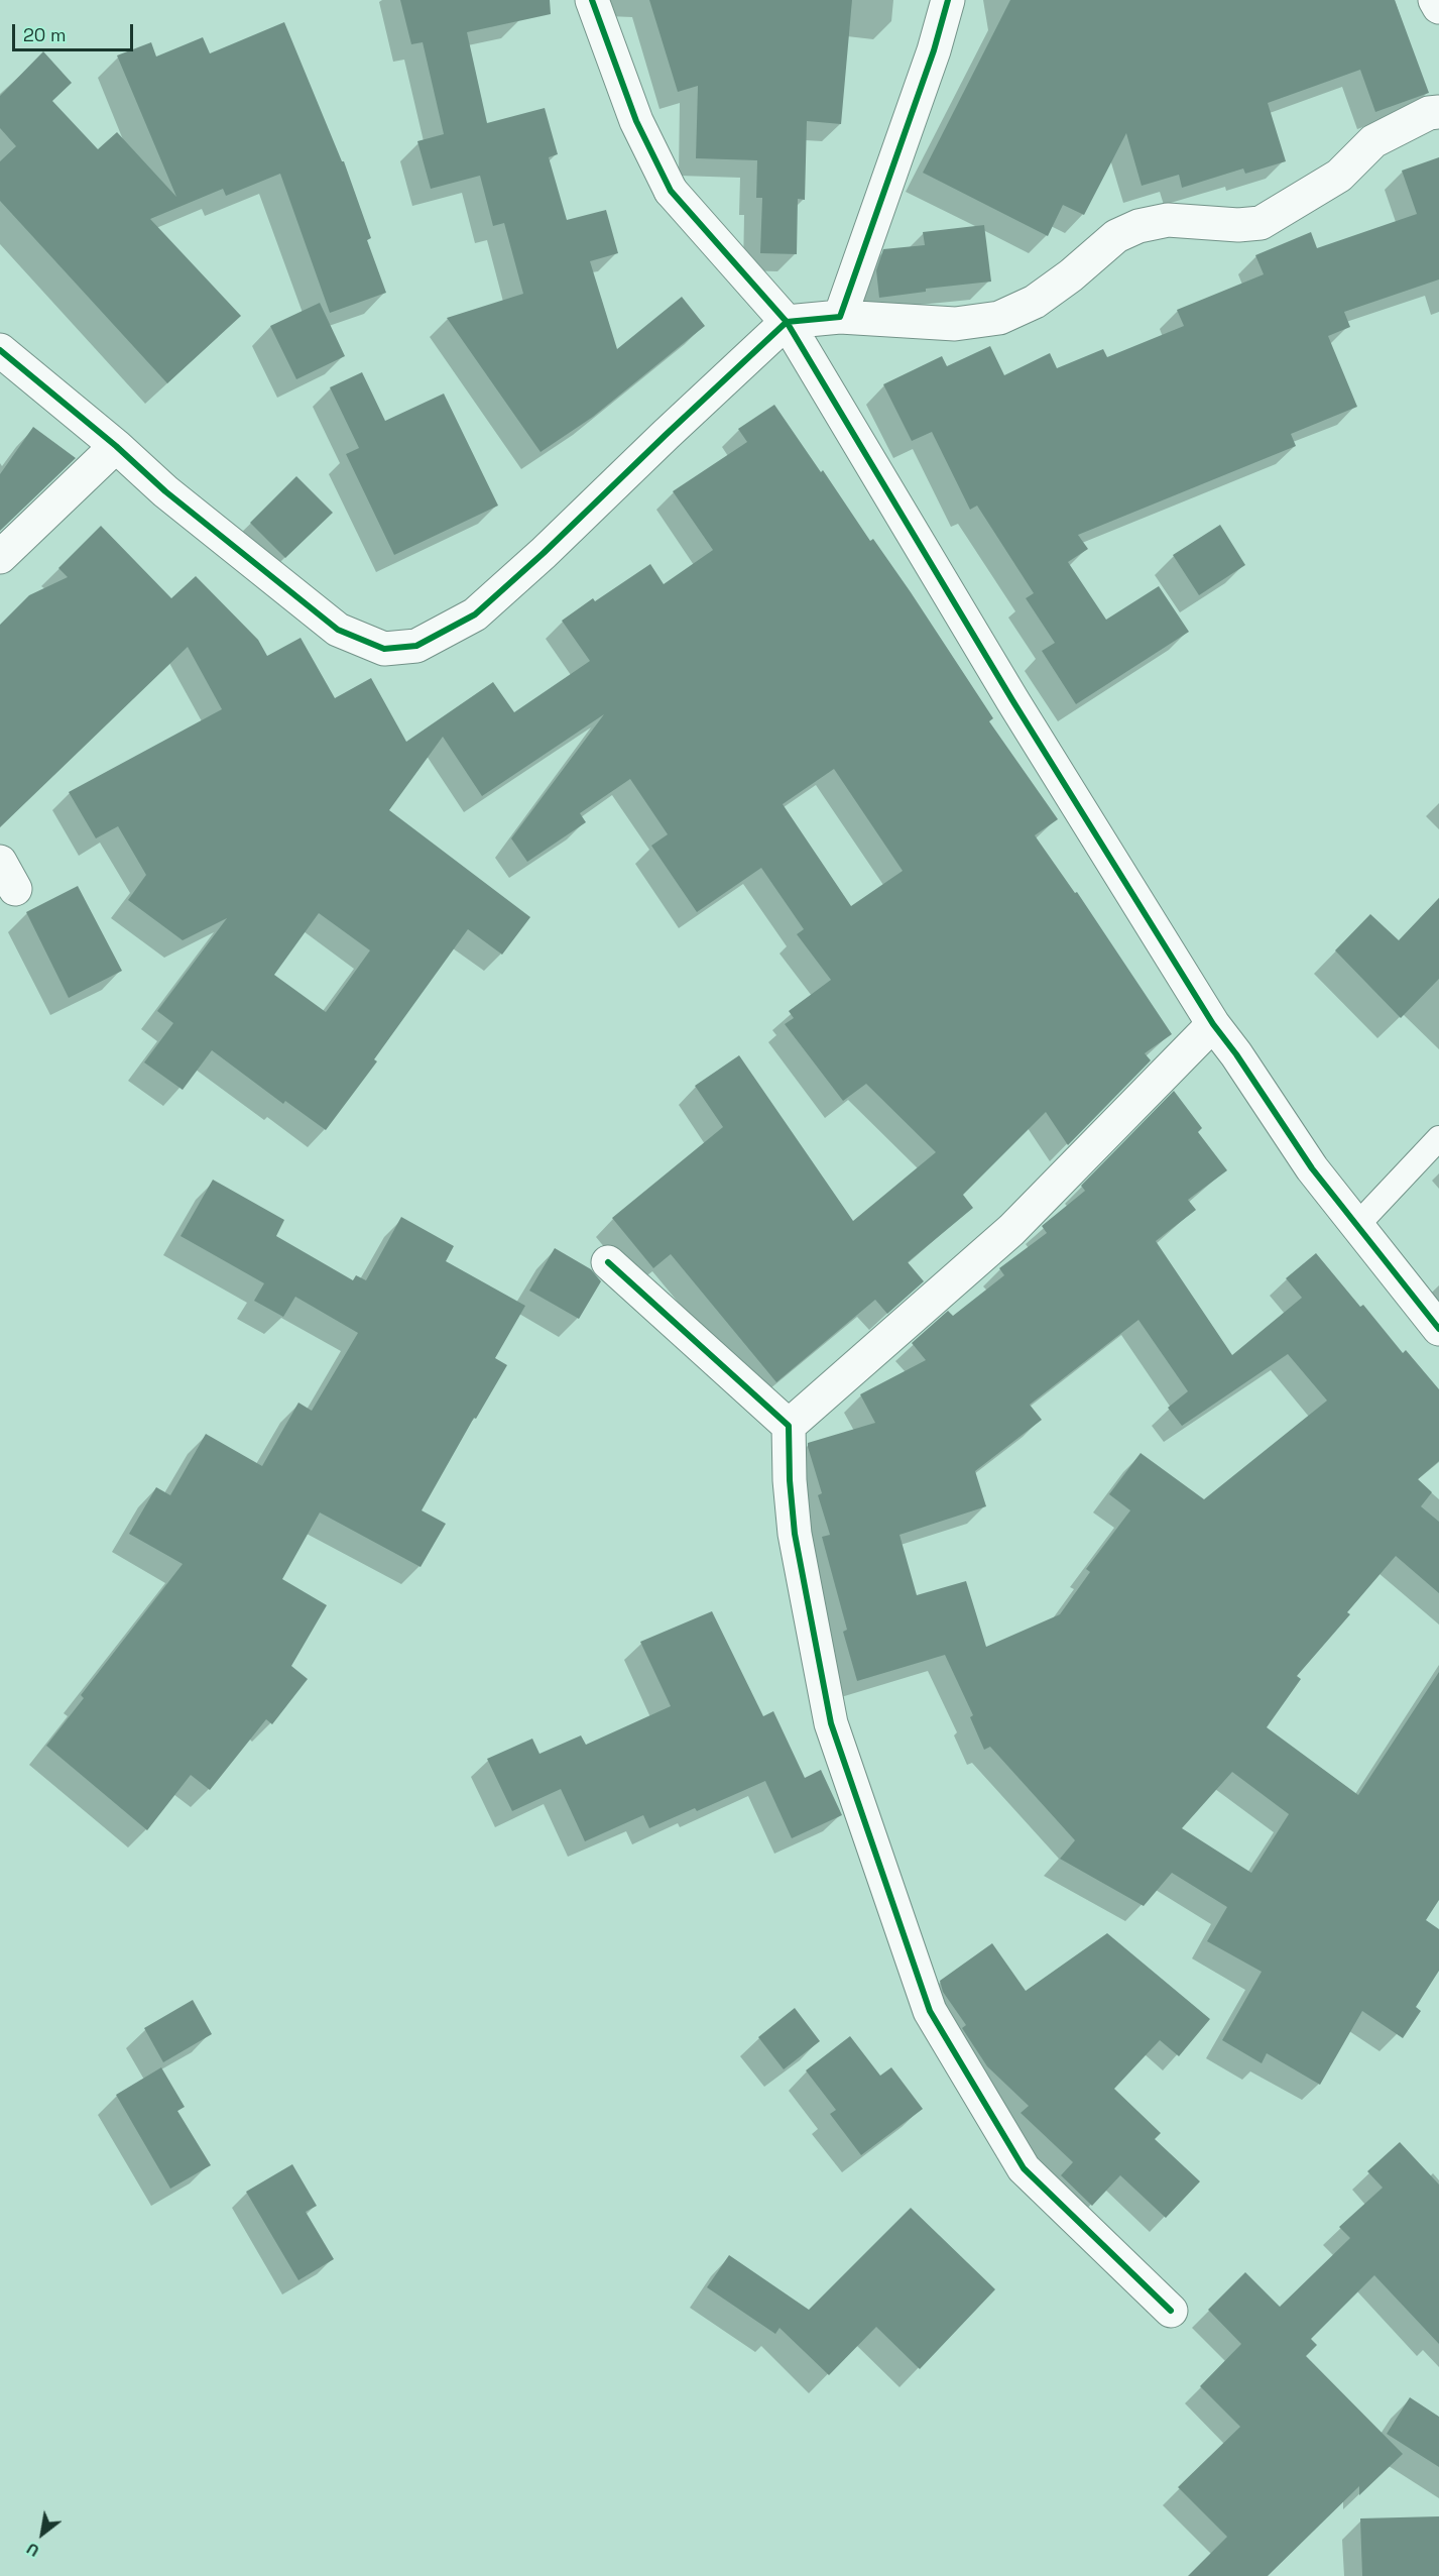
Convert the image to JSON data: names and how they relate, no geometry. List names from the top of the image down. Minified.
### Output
{"scale_bar":"20 m","north":"bottom left"}
